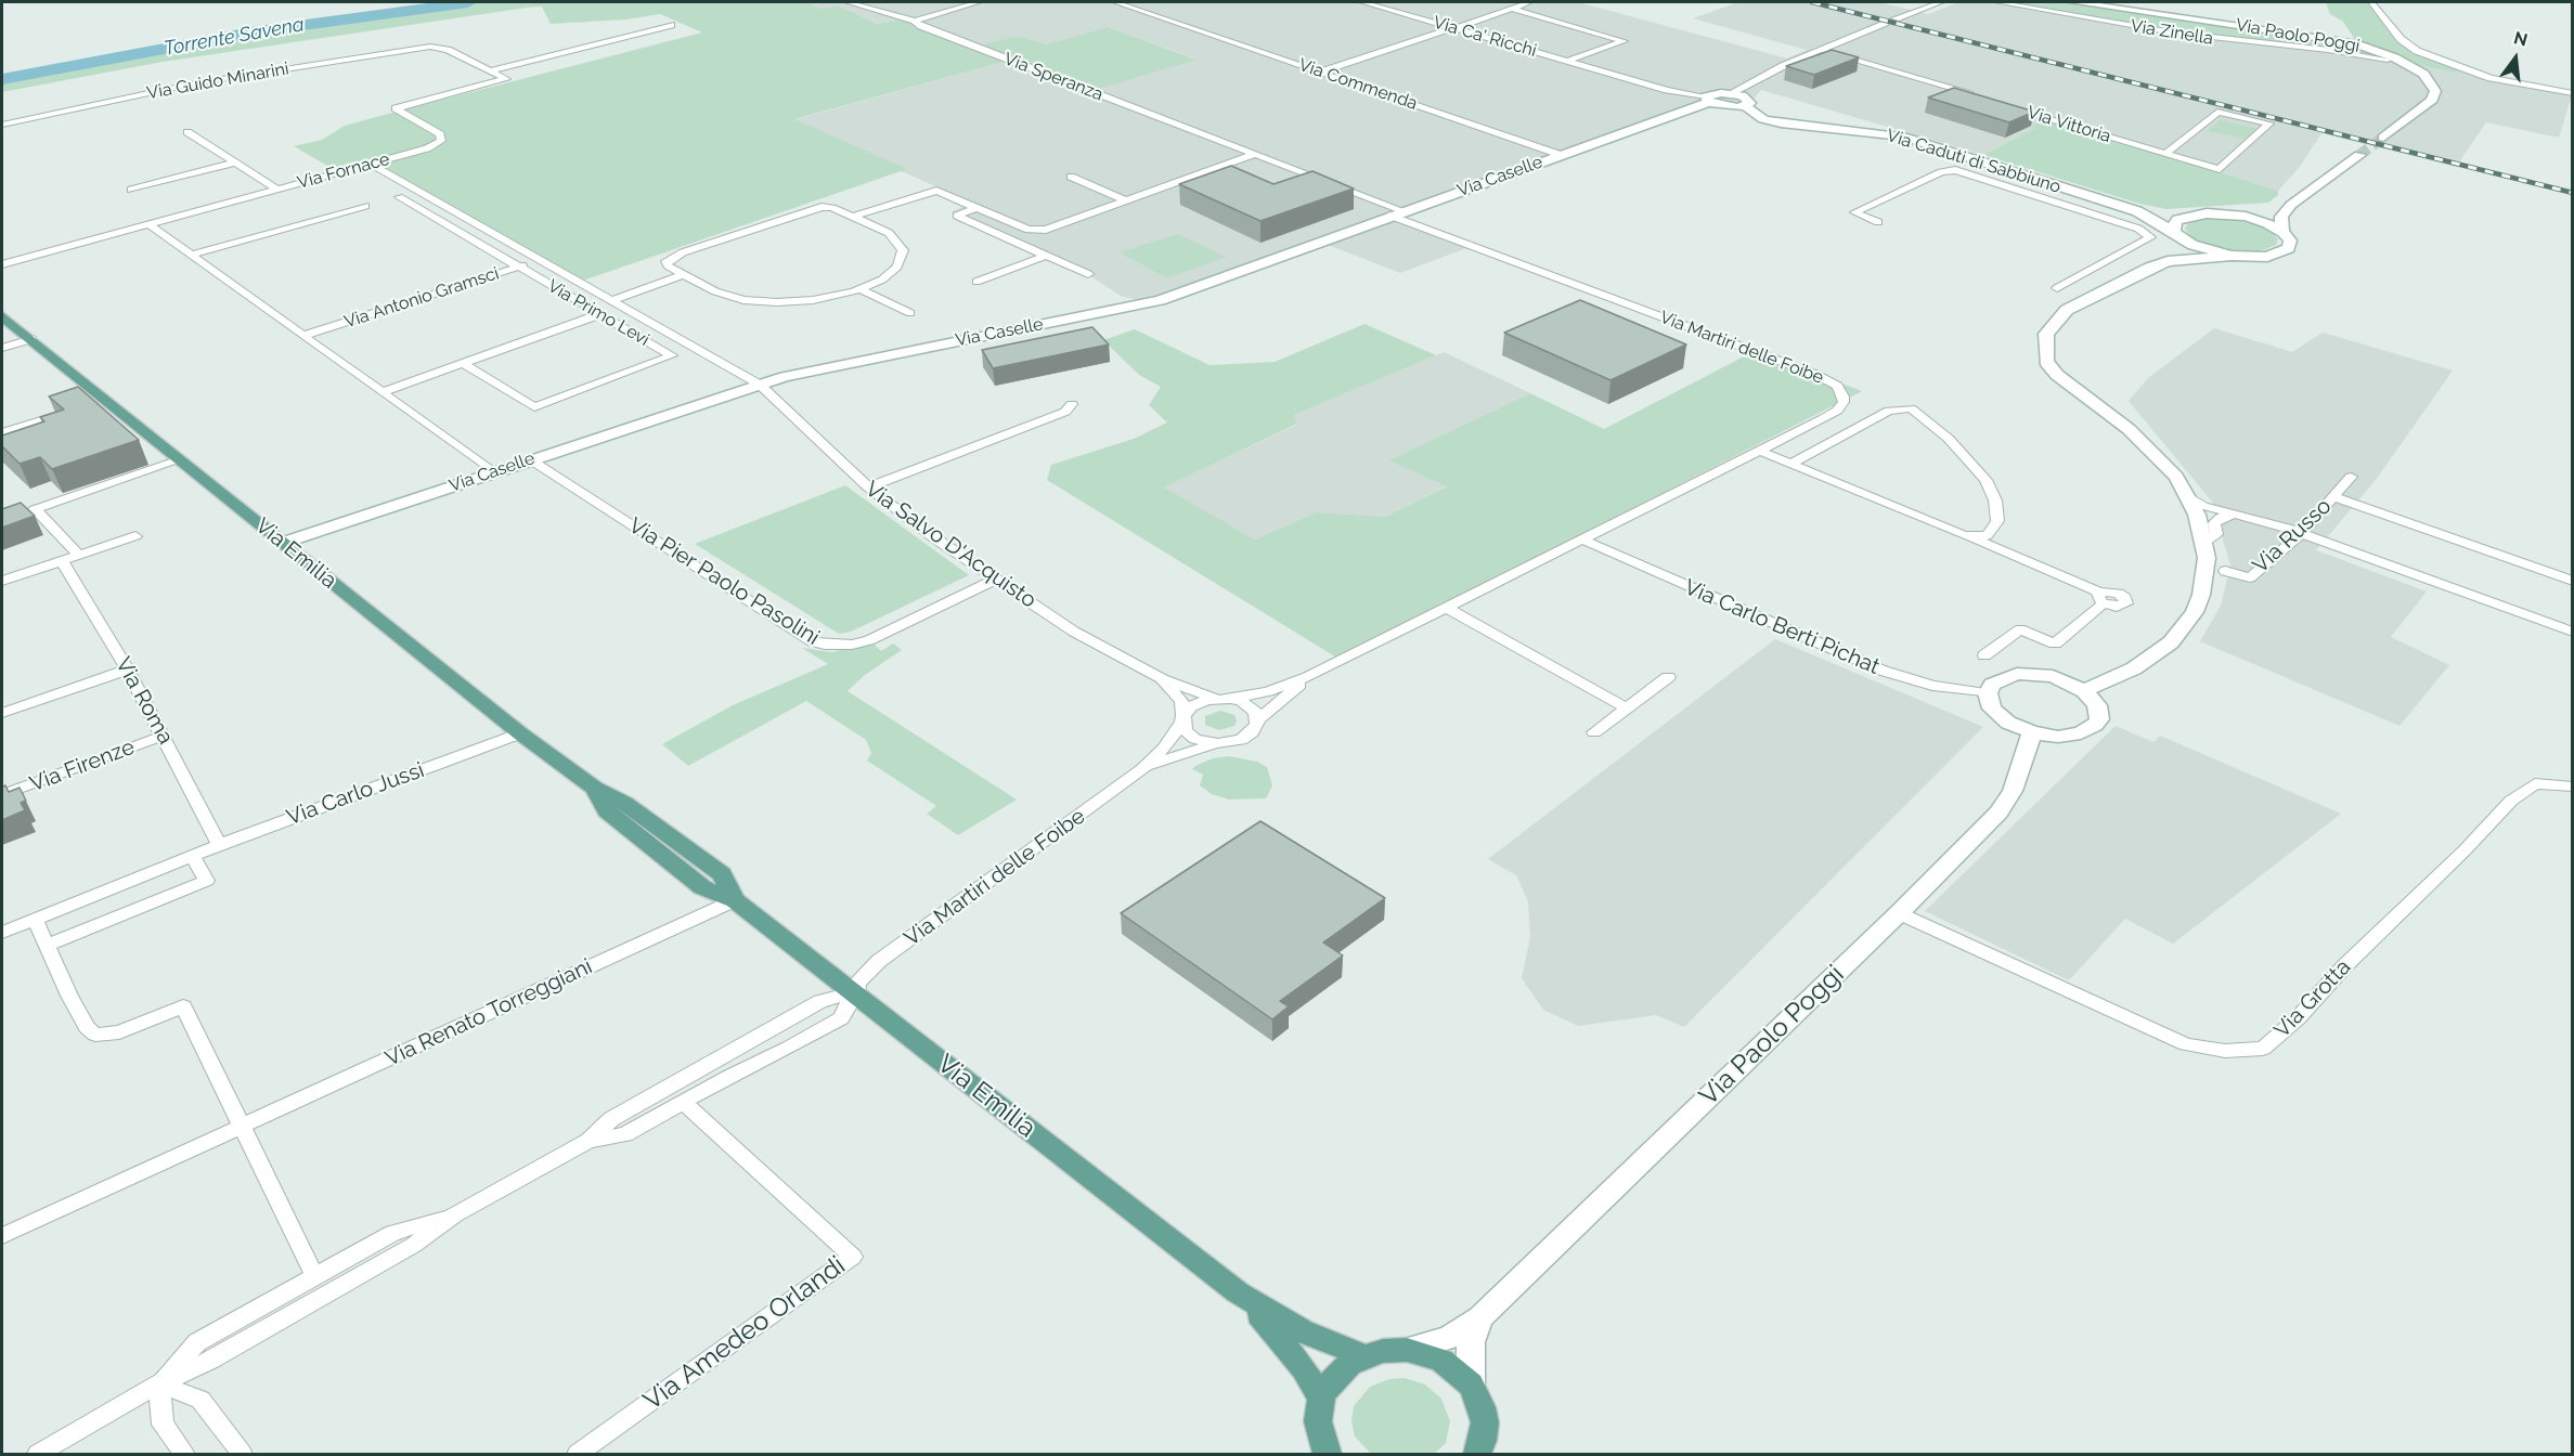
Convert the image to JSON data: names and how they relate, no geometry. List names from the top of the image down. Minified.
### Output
{"streets":{"main road":["Via Paolo Poggi","Via Caduti di Sabbiuno","Via Caselle","Via Emilia"],"street":["Via Zinella","Via Ca' Ricchi","Via Speranza","Via Guido Minarini","Via Commenda","Via Vittoria","Via Fornace","Via Antonio Gramsci","Via Primo Levi","Via Martiri delle Foibe","Via Russo","Via Salvo D'Acquisto","Via Pier Paolo Pasolini","Via Carlo Berti Pichat","Via Roma","Via Firenze","Via Carlo Jussi","Via Grotta","Via Renato Torreggiani","Via Amedeo Orlandi"]},"crossings":[["Via Paolo Poggi","Via Grotta"],["Via Ca' Ricchi","Via Caduti di Sabbiuno"],["Via Ca' Ricchi","Via Caselle"],["Via Speranza","Via Caselle"],["Via Guido Minarini","Via Fornace"],["Via Commenda","Via Caselle"],["Via Caduti di Sabbiuno","Via Caselle"],["Via Fornace","Via Antonio Gramsci"],["Via Fornace","Via Salvo D'Acquisto"],["Via Caselle","Via Antonio Gramsci"],["Via Caselle","Via Martiri delle Foibe"],["Via Caselle","Via Salvo D'Acquisto"],["Via Caselle","Via Emilia"],["Via Caselle","Via Pier Paolo Pasolini"],["Via Antonio Gramsci","Via Primo Levi"],["Via Antonio Gramsci","Via Salvo D'Acquisto"],["Via Martiri delle Foibe","Via Emilia"],["Via Martiri delle Foibe","Via Carlo Berti Pichat"],["Via Martiri delle Foibe","Via Amedeo Orlandi"],["Via Salvo D'Acquisto","Via Pier Paolo Pasolini"],["Via Emilia","Via Carlo Jussi"],["Via Emilia","Via Renato Torreggiani"],["Via Roma","Via Firenze"],["Via Roma","Via Carlo Jussi"]],"water":["Torrente Savena"],"north":"top"}
